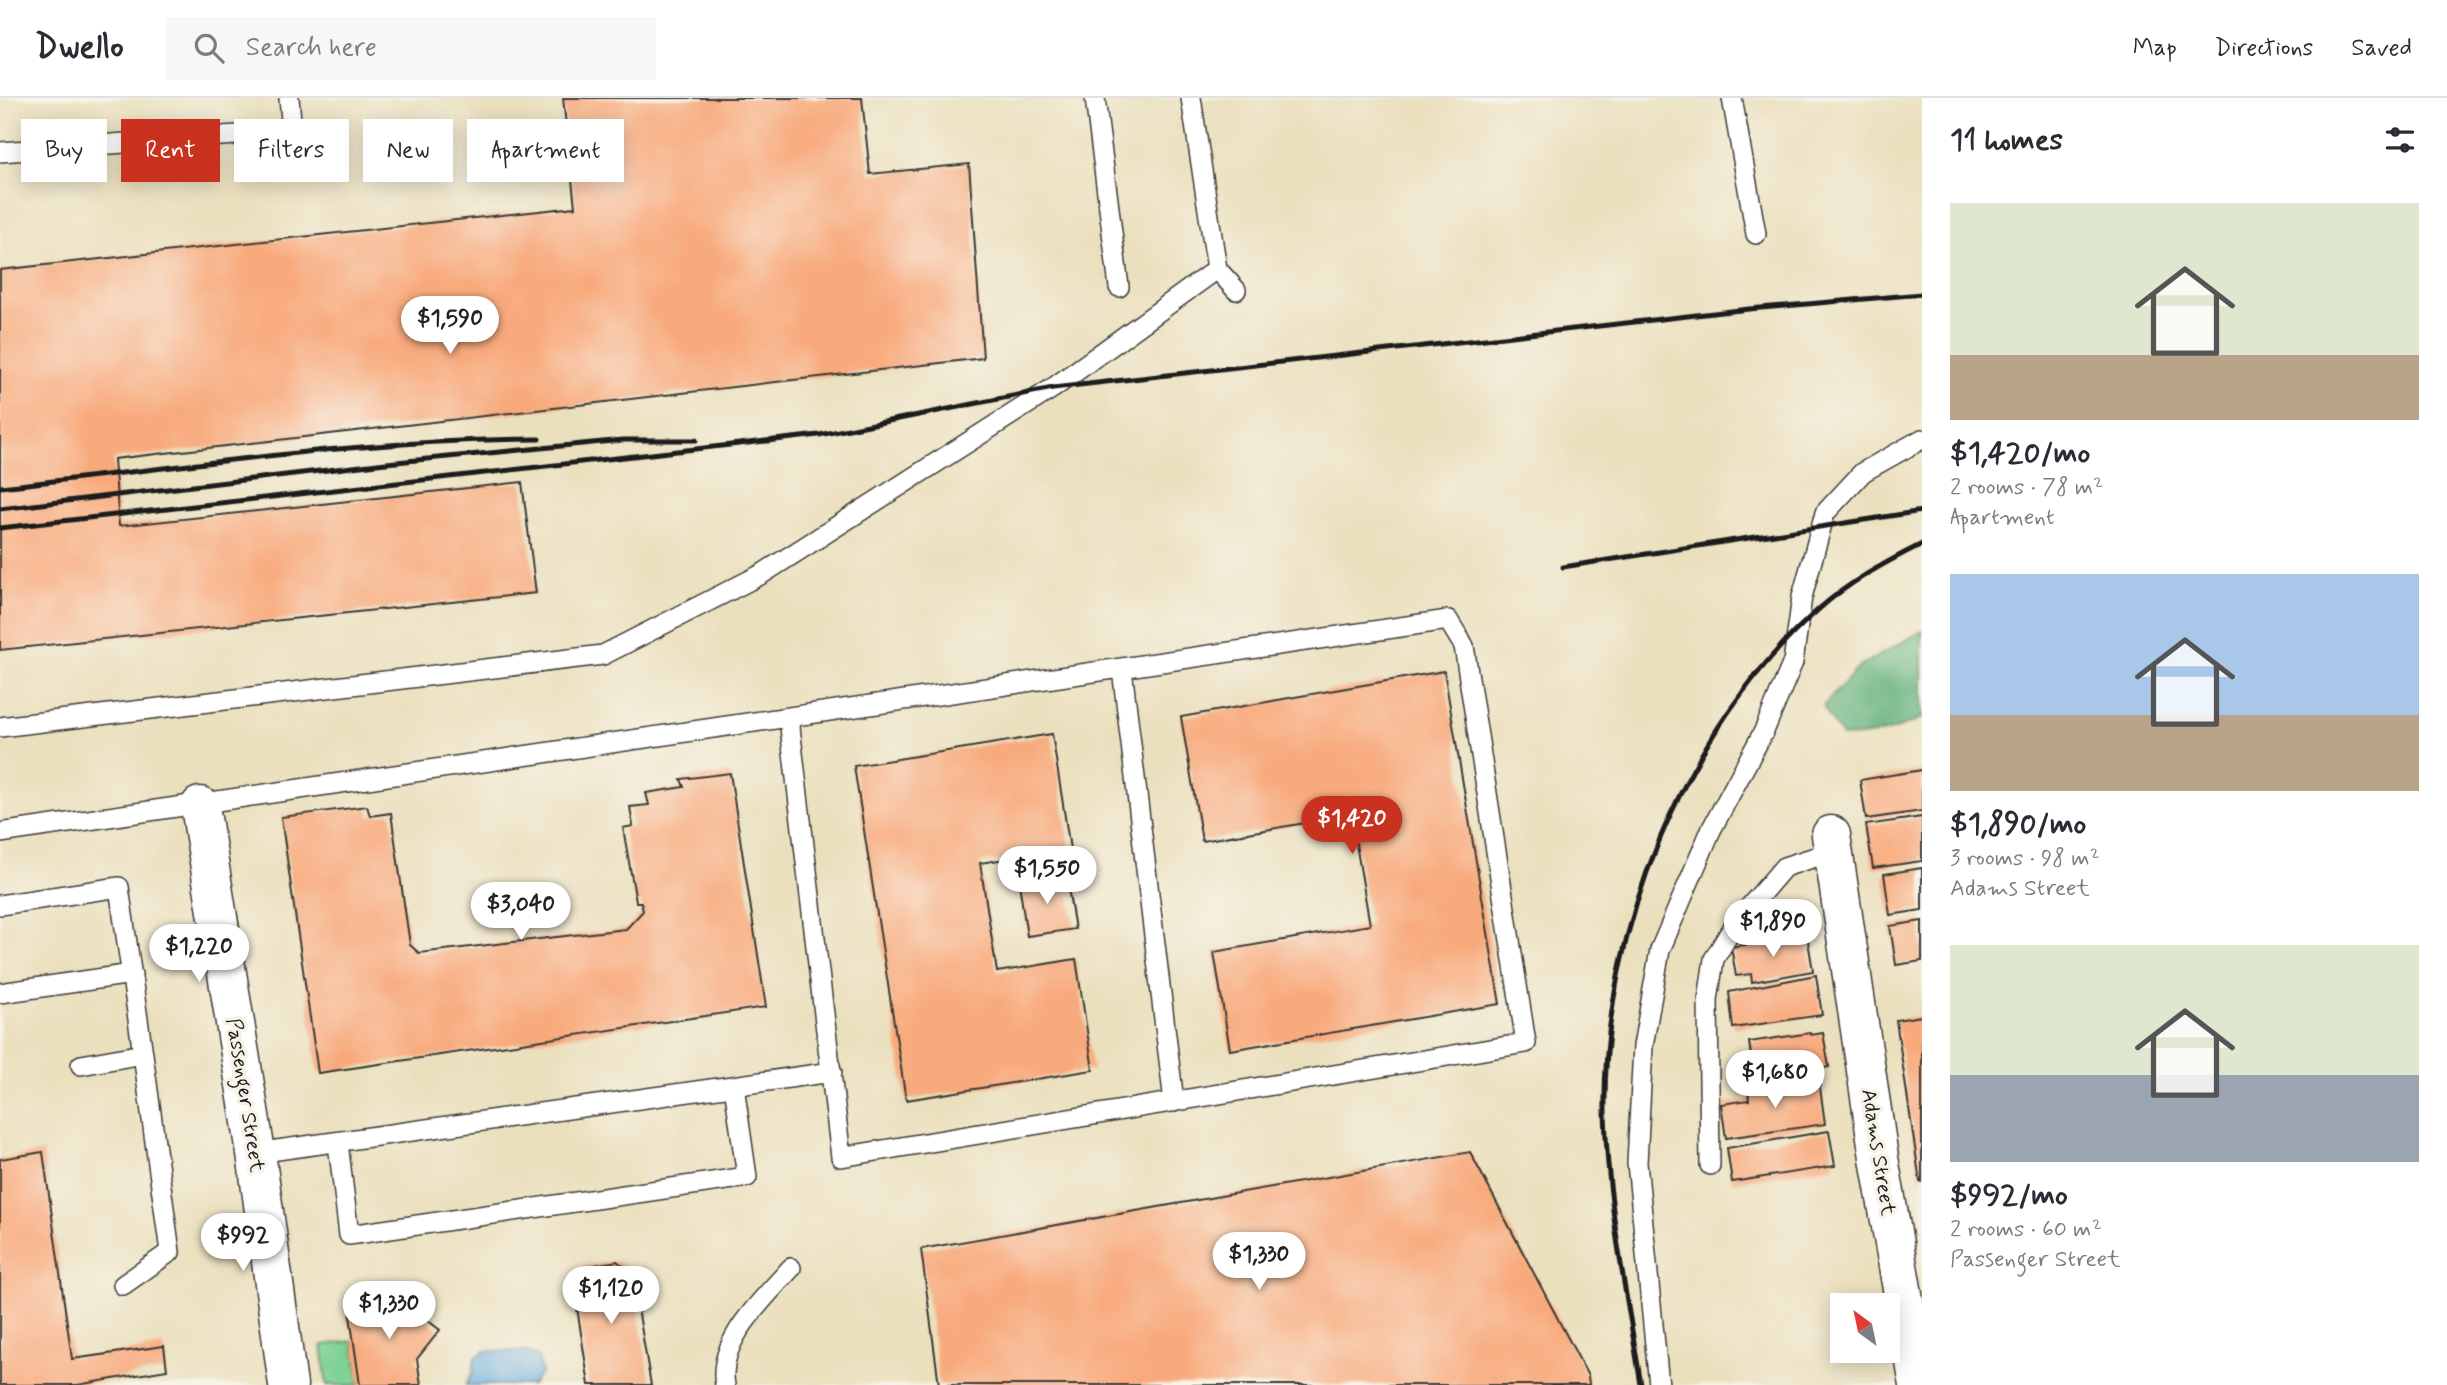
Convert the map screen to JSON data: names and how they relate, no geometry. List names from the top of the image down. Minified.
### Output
{"streets":{"street":["Passenger Street","Adams Street"]},"north":"top left","page":{"header":"Dwello","search":"Search here","nav":["Map","Directions","Saved"],"heading":"11 homes","chip":["Buy","Rent","Filters","New","Apartment"],"list":[{"name":"$1,420/mo","note":"2 rooms · 78 m² · Apartment"},{"name":"$1,890/mo","note":"3 rooms · 98 m² · Adams Street"},{"name":"$992/mo","note":"2 rooms · 60 m² · Passenger Street"}],"price":["$1,590","$1,420","$1,550","$3,040","$1,890","$1,220","$1,680","$992","$1,330","$1,120","$1,330"]}}
